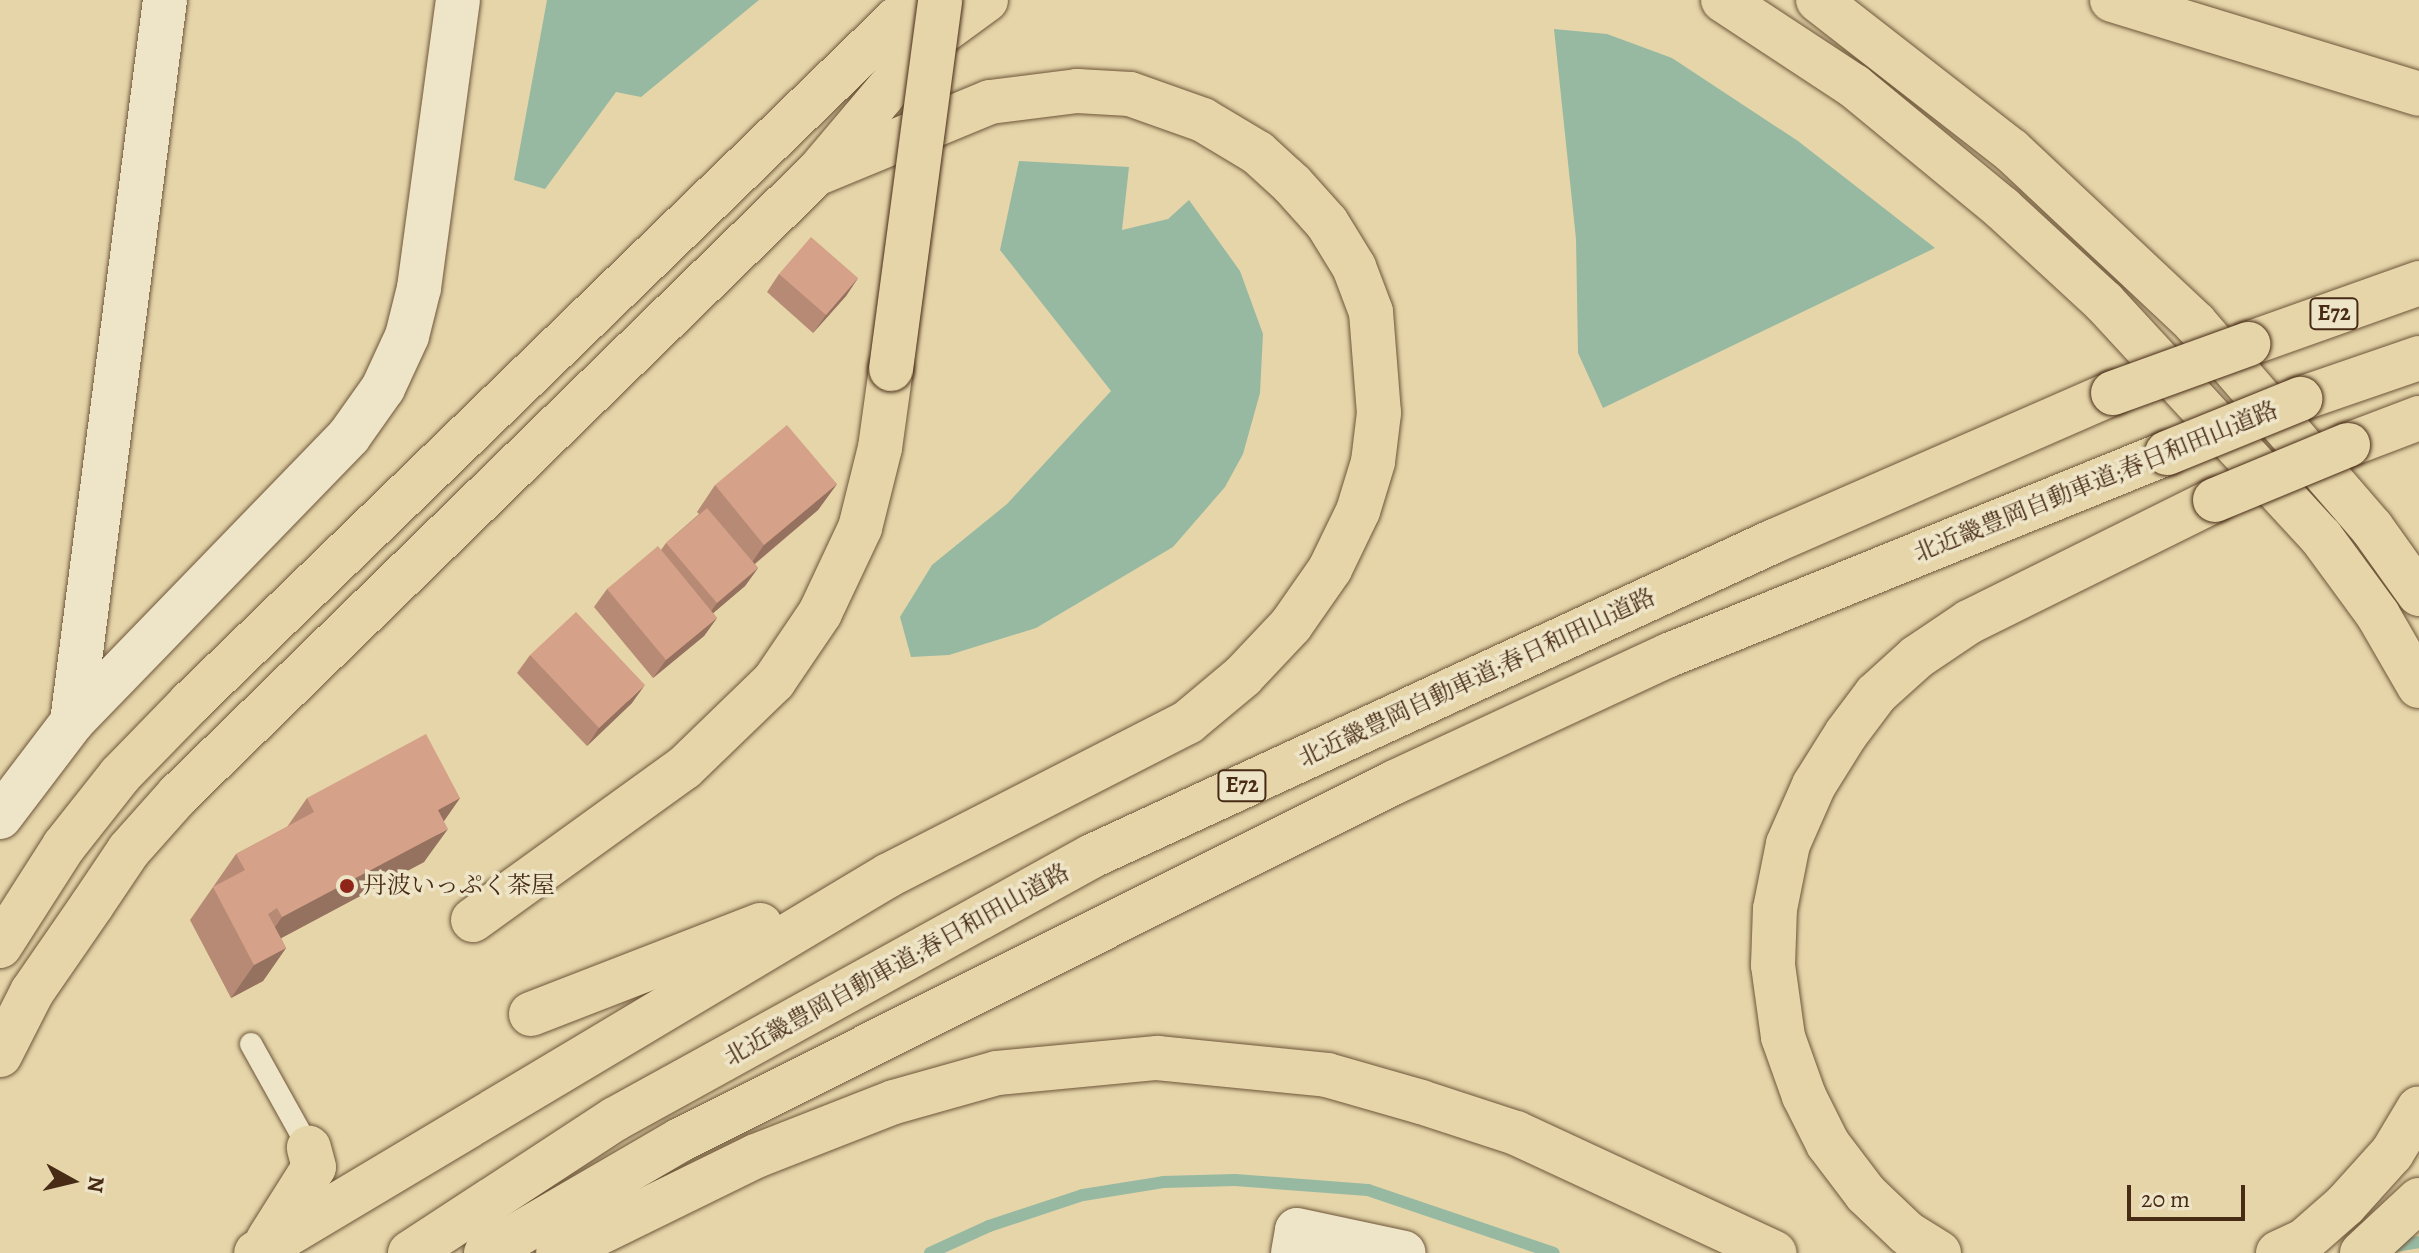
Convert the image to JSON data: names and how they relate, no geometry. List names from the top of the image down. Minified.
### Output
{"streets":{"highway":["E72","北近畿豊岡自動車道;春日和田山道路"]},"places":["丹波いっぷく茶屋"],"scale_bar":"20 m","north":"right"}
